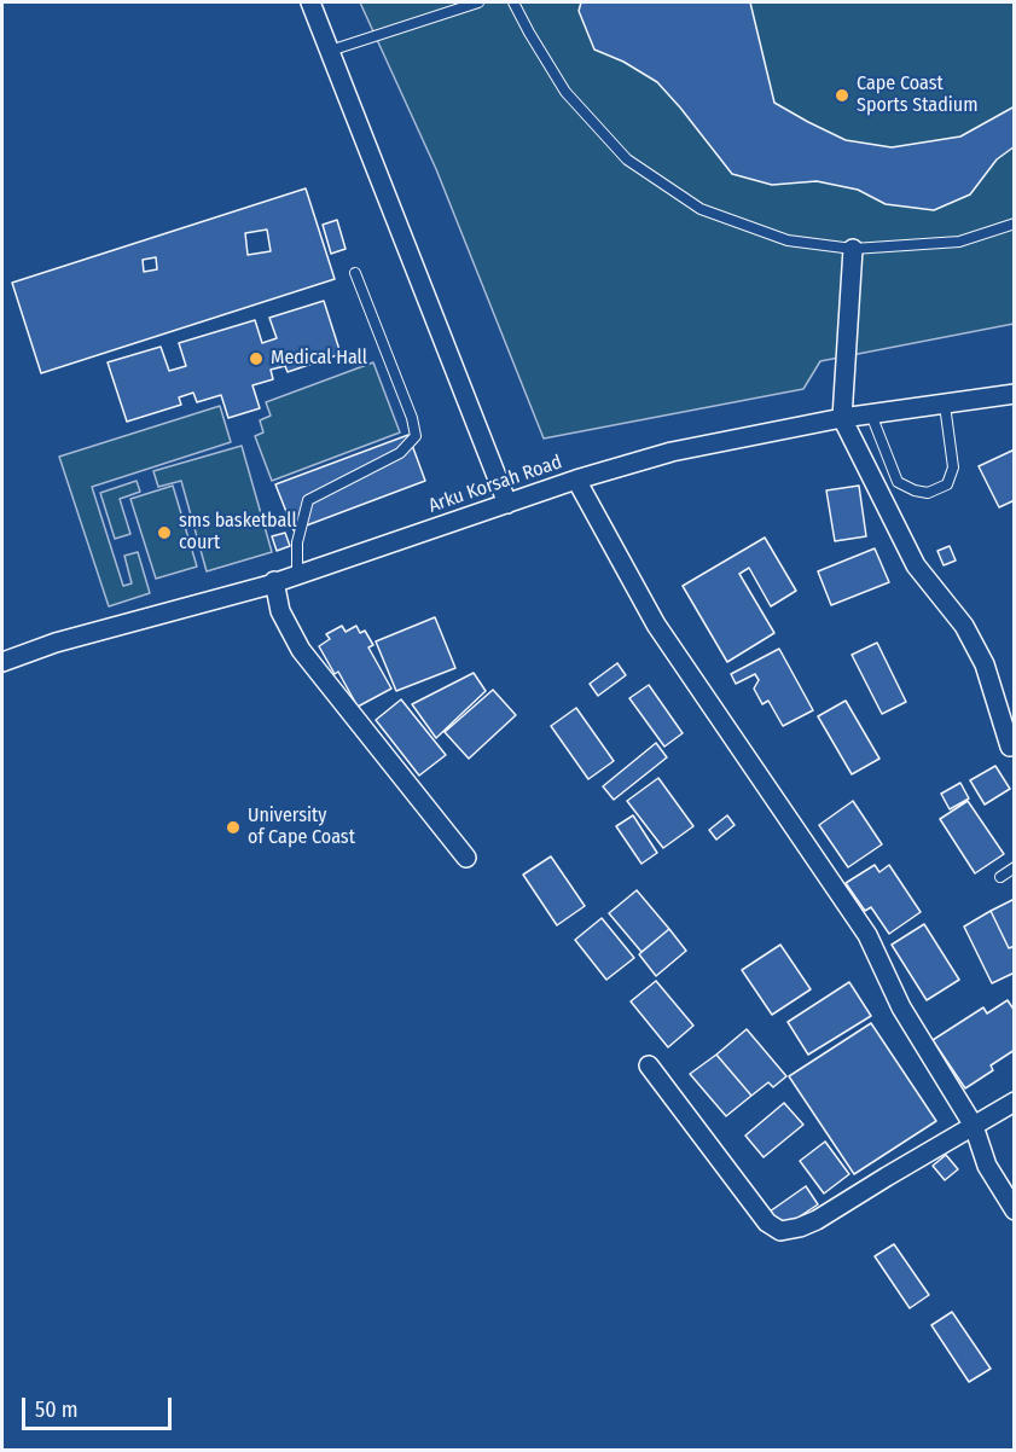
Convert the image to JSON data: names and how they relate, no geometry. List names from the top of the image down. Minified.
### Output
{"streets":{"street":["Arku Korsah Road"]},"places":["Cape Coast Sports Stadium","Medical Hall","sms basketball court","University of Cape Coast"],"scale_bar":"50 m"}
